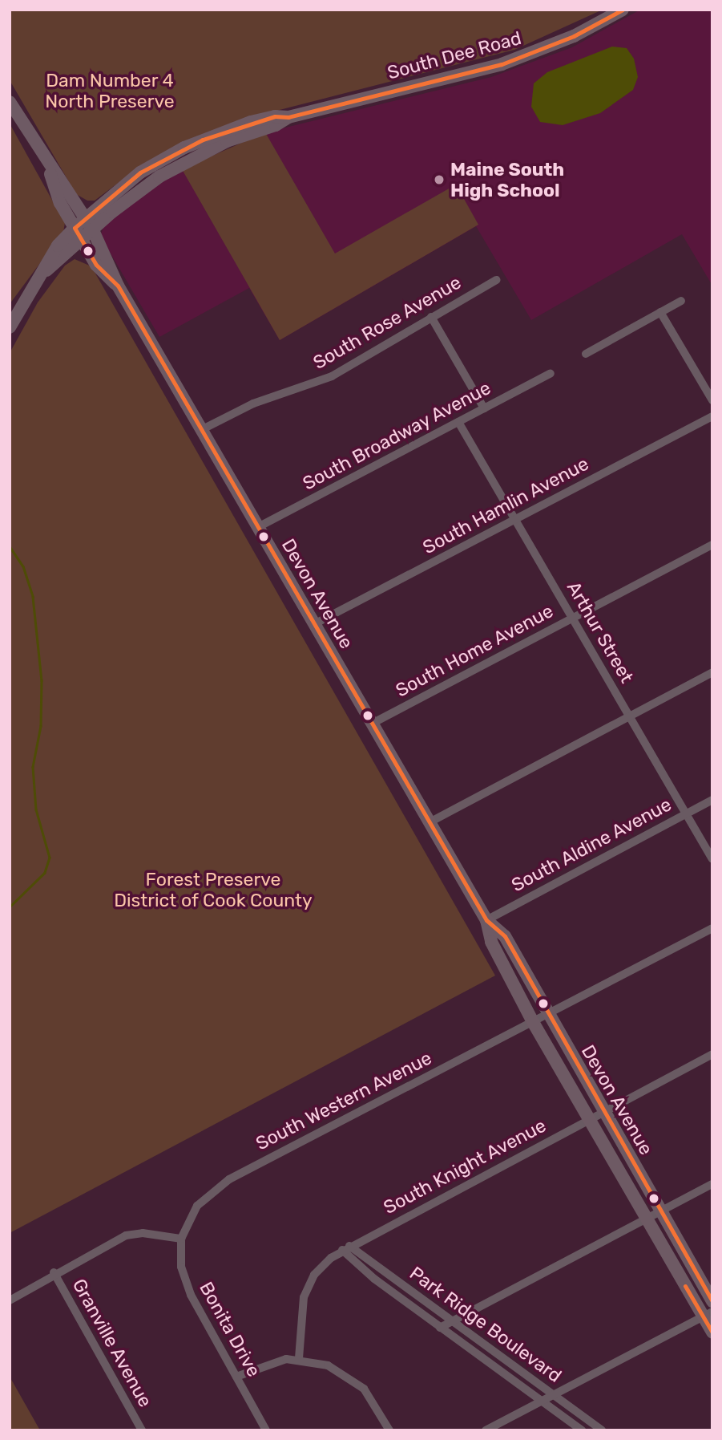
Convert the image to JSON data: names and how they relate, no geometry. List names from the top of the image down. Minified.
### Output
{"streets":{"street":["South Dee Road","South Rose Avenue","South Broadway Avenue","South Hamlin Avenue","Devon Avenue","Arthur Street","South Home Avenue","South Aldine Avenue","South Western Avenue","South Knight Avenue","Park Ridge Boulevard","Bonita Drive","Granville Avenue"]},"crossings":[["South Dee Road","Devon Avenue"],["South Rose Avenue","Devon Avenue"],["South Broadway Avenue","Devon Avenue"],["South Broadway Avenue","Arthur Street"],["South Hamlin Avenue","Devon Avenue"],["South Hamlin Avenue","Arthur Street"],["Devon Avenue","South Home Avenue"],["Devon Avenue","South Aldine Avenue"],["Devon Avenue","South Western Avenue"],["Devon Avenue","South Knight Avenue"],["Arthur Street","South Home Avenue"],["Arthur Street","South Aldine Avenue"],["South Western Avenue","Bonita Drive"],["South Knight Avenue","Park Ridge Boulevard"]],"parks":["Dam Number 4 North Preserve","Forest Preserve District of Cook County"],"places":["Maine South High School"]}
